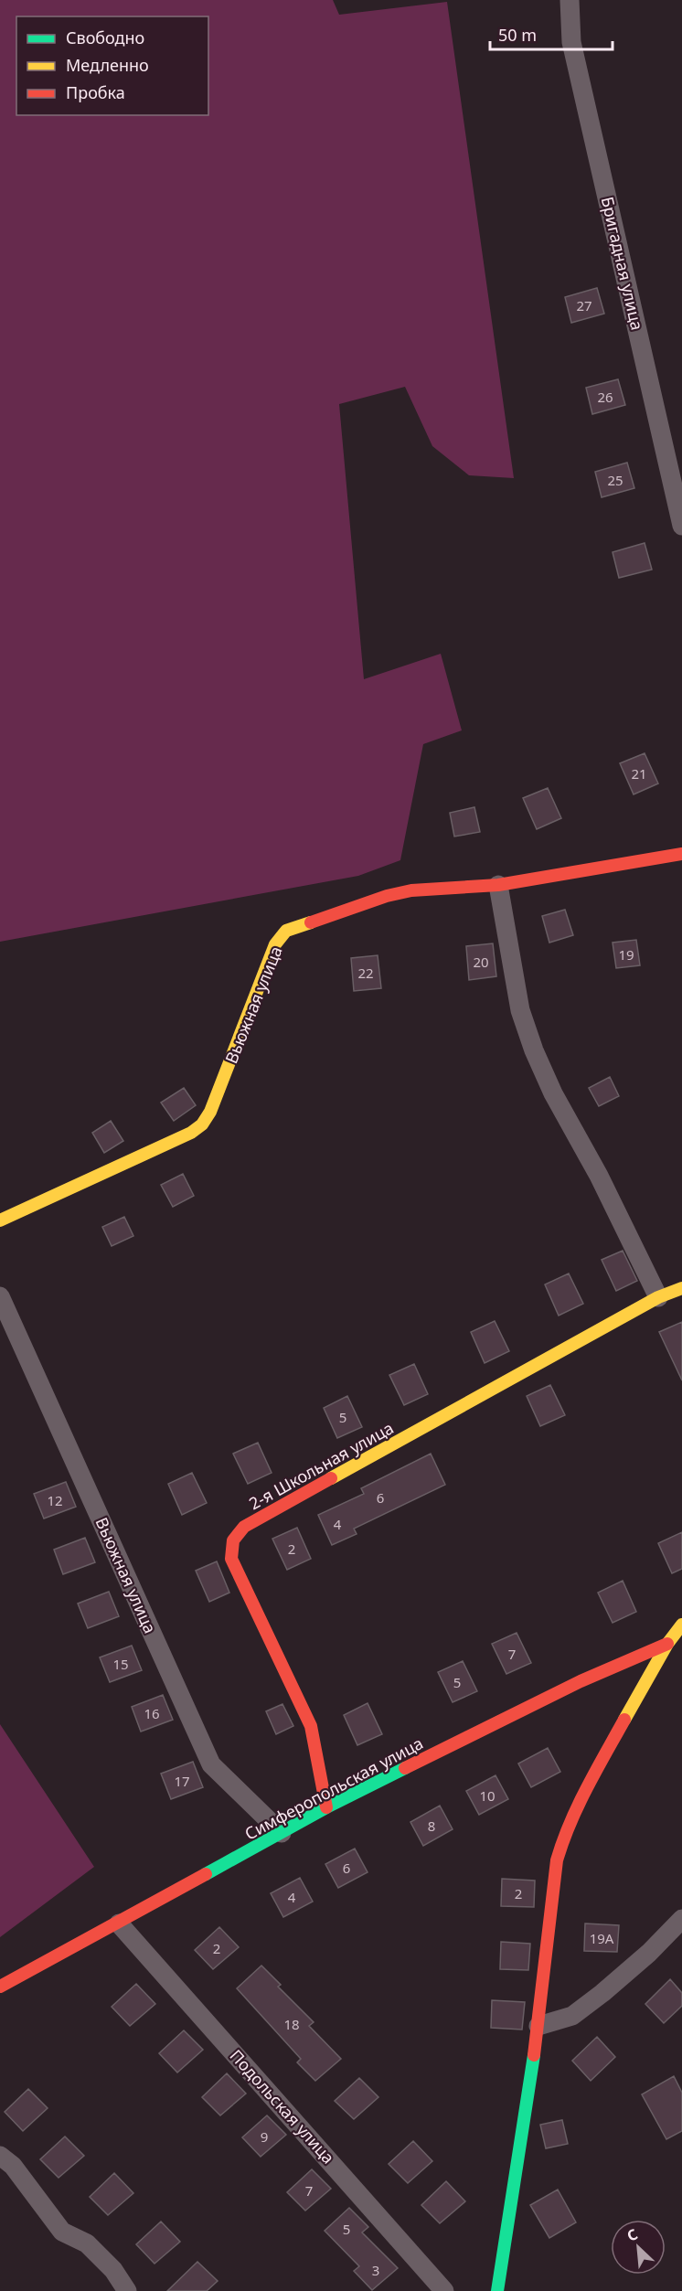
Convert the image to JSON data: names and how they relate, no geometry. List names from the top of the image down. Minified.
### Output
{"streets":{"street":["Бригадная улица","Вьюжная улица","2-я Школьная улица","Симферопольская улица","Подольская улица"]},"crossings":[["Вьюжная улица","Симферопольская улица"],["2-я Школьная улица","Симферопольская улица"],["Симферопольская улица","Подольская улица"]],"house_numbers":["27","26","25","21","19","20","22","5","6","12","4","2","7","15","5","16","17","10","8","6","2","4","19А","2","18","9","7","5","3"],"legend":["Свободно","Медленно","Пробка"],"scale_bar":"50 m","north":"top left"}
